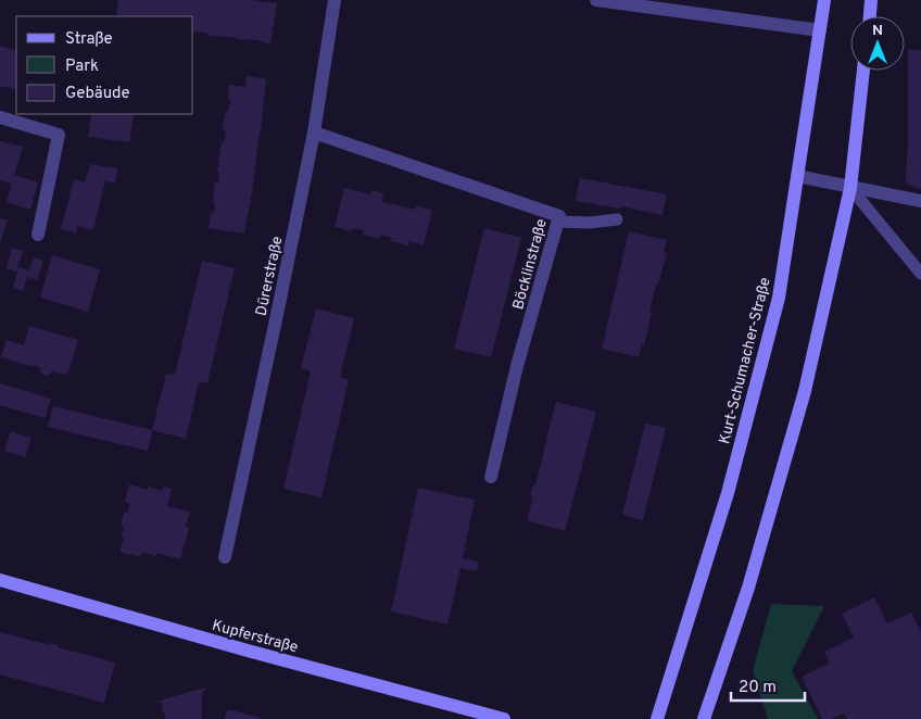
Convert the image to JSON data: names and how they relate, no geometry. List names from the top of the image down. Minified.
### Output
{"streets":{"main road":["Kurt-Schumacher-Straße","Kupferstraße"],"street":["Böcklinstraße","Dürerstraße"]},"crossings":[["Böcklinstraße","Dürerstraße"]],"legend":["Straße","Park","Gebäude"],"scale_bar":"20 m","north":"top"}
